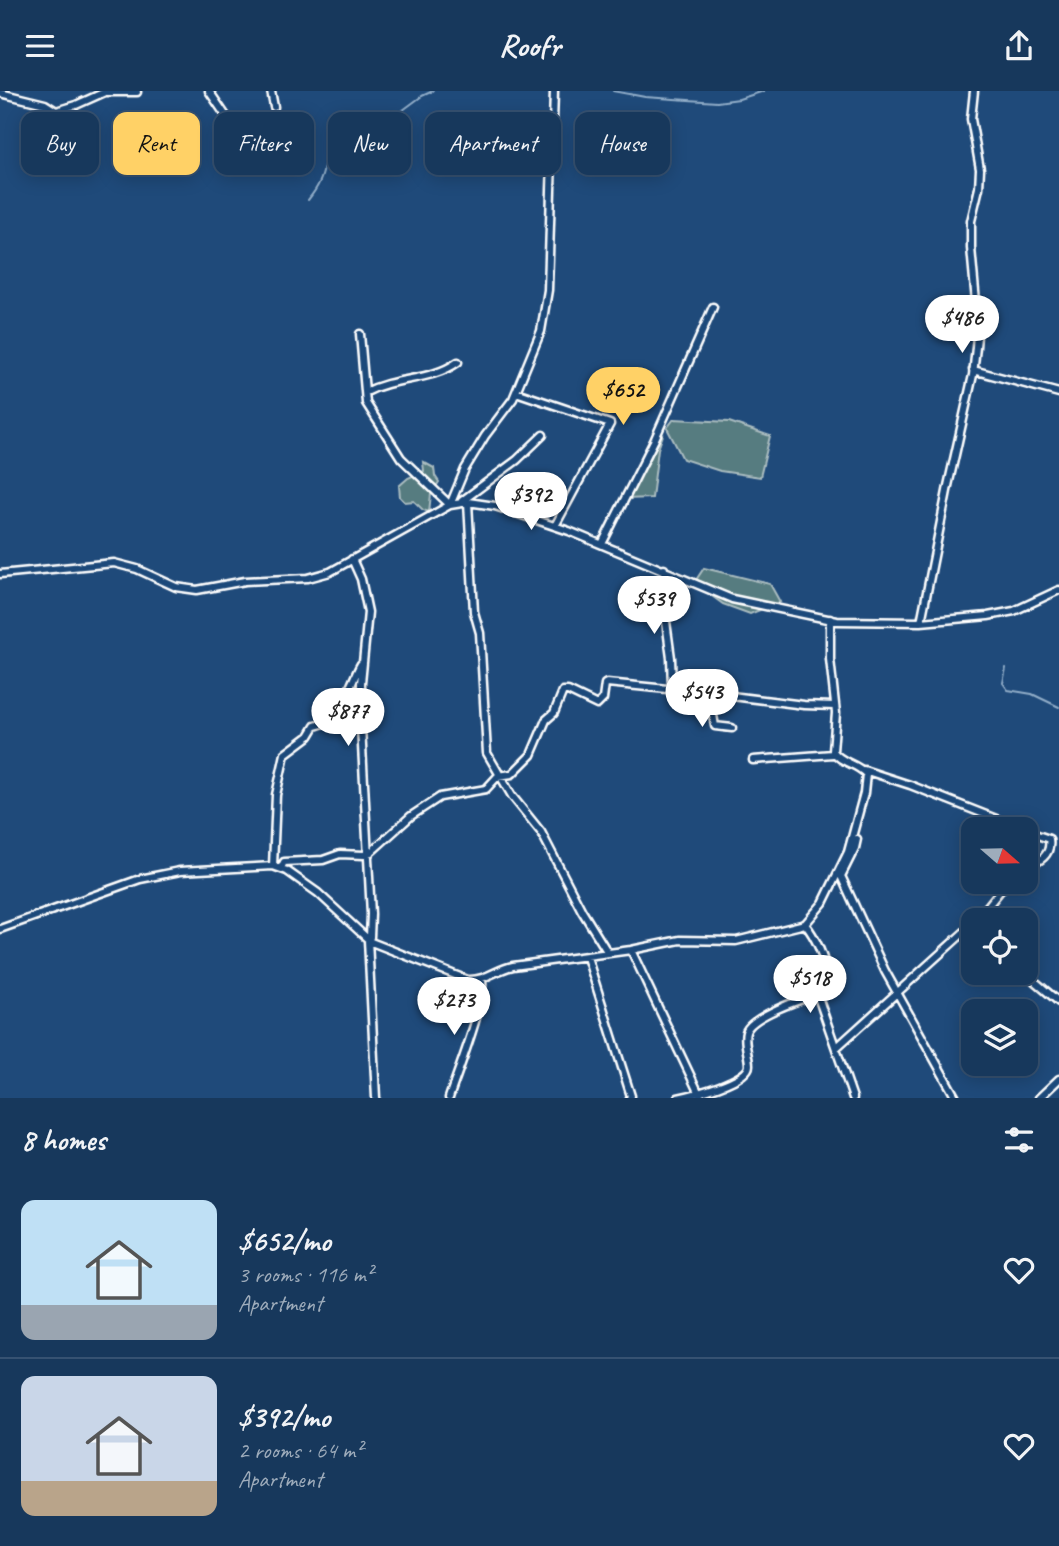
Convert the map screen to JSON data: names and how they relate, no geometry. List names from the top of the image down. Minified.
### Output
{"north":"right","page":{"header":"Roofr","chip":["Buy","Rent","Filters","New","Apartment","House"],"price":["$486","$652","$392","$539","$543","$877","$518","$273"],"heading":"8 homes","list":[{"name":"$652/mo","note":"3 rooms · 116 m² · Apartment"},{"name":"$392/mo","note":"2 rooms · 64 m² · Apartment"}]}}
